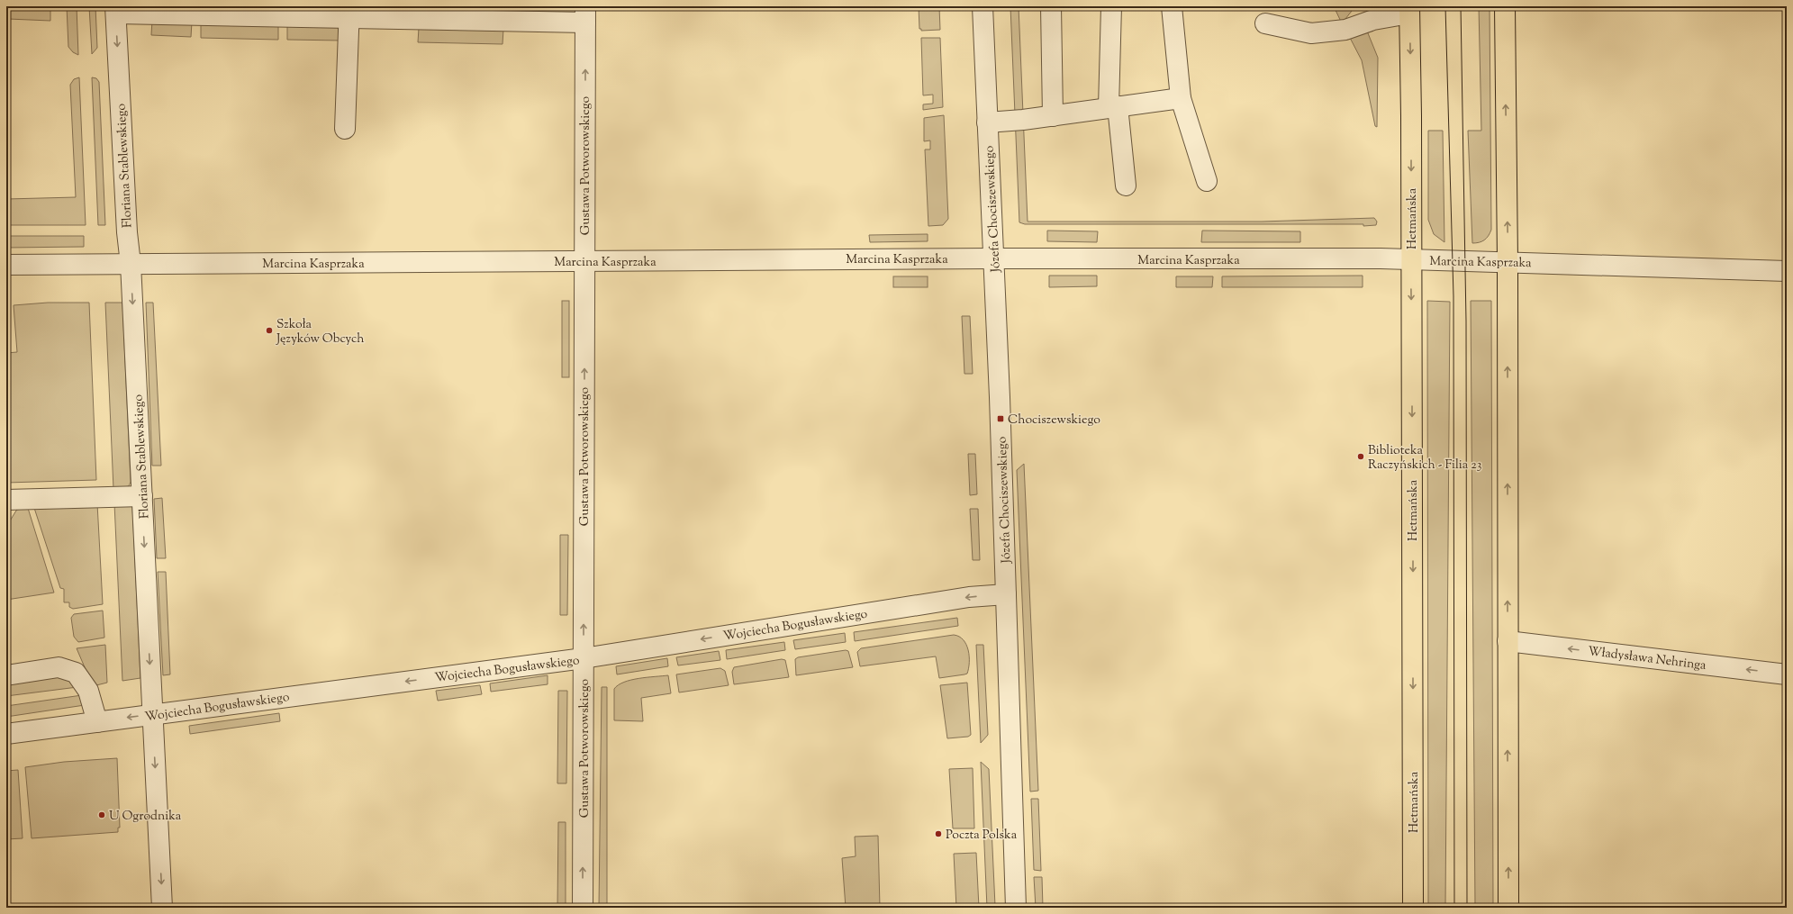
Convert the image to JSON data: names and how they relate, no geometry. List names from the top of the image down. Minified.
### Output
{"streets":{"main road":["Hetmańska"],"street":["Floriana Stablewskiego","Gustawa Potworowskiego","Józefa Chociszewskiego","Marcina Kasprzaka","Wojciecha Bogusławskiego","Władysława Nehringa"]},"crossings":[["Floriana Stablewskiego","Marcina Kasprzaka"],["Floriana Stablewskiego","Wojciecha Bogusławskiego"],["Gustawa Potworowskiego","Marcina Kasprzaka"],["Gustawa Potworowskiego","Wojciecha Bogusławskiego"],["Józefa Chociszewskiego","Marcina Kasprzaka"],["Józefa Chociszewskiego","Wojciecha Bogusławskiego"],["Hetmańska","Marcina Kasprzaka"]],"one_way":["Floriana Stablewskiego","Gustawa Potworowskiego","Wojciecha Bogusławskiego","Władysława Nehringa"],"places":{"other":["Szkoła Języków Obcych","Biblioteka Raczyńskich - Filia 23","U Ogrodnika","Poczta Polska"],"transit":["Chociszewskiego"]}}
